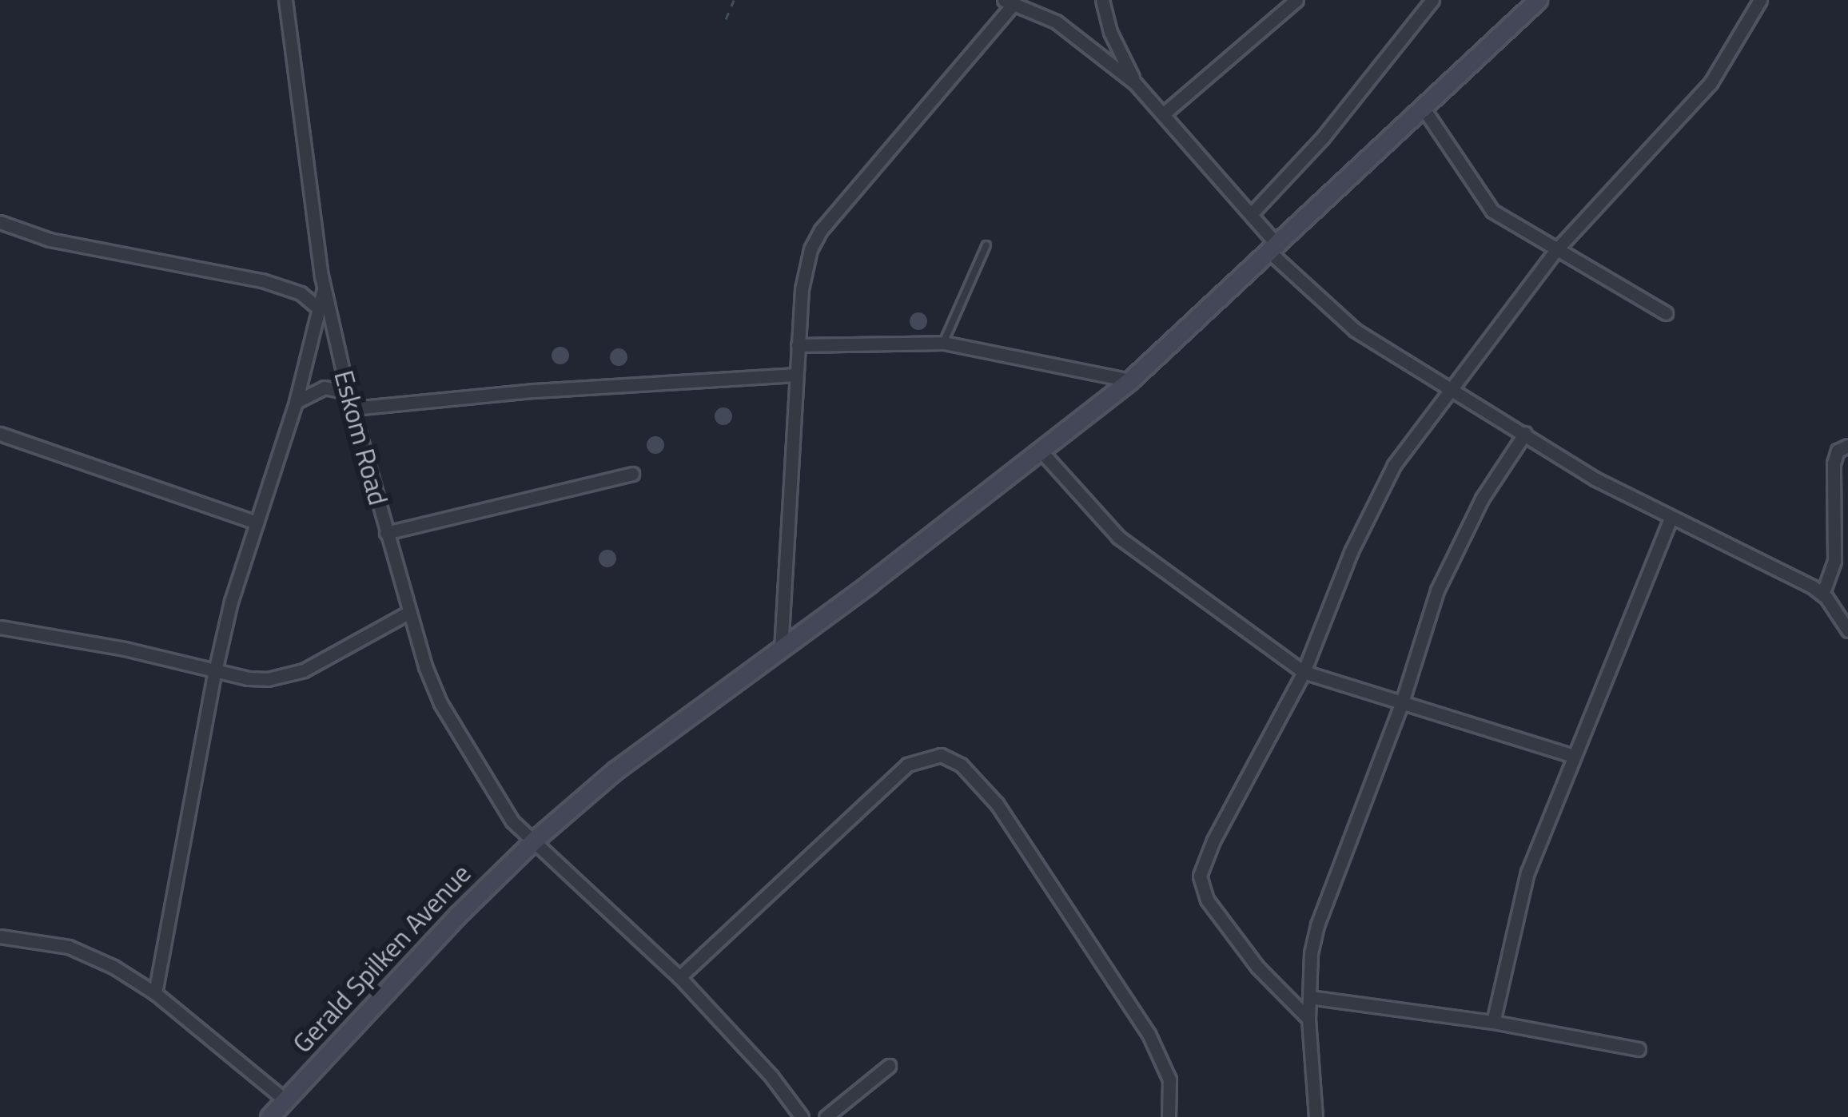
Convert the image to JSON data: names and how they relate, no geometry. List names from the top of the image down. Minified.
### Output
{"streets":{"street":["Eskom Road","Gerald Spilken Avenue"]},"crossings":[["Eskom Road","Gerald Spilken Avenue"]]}
